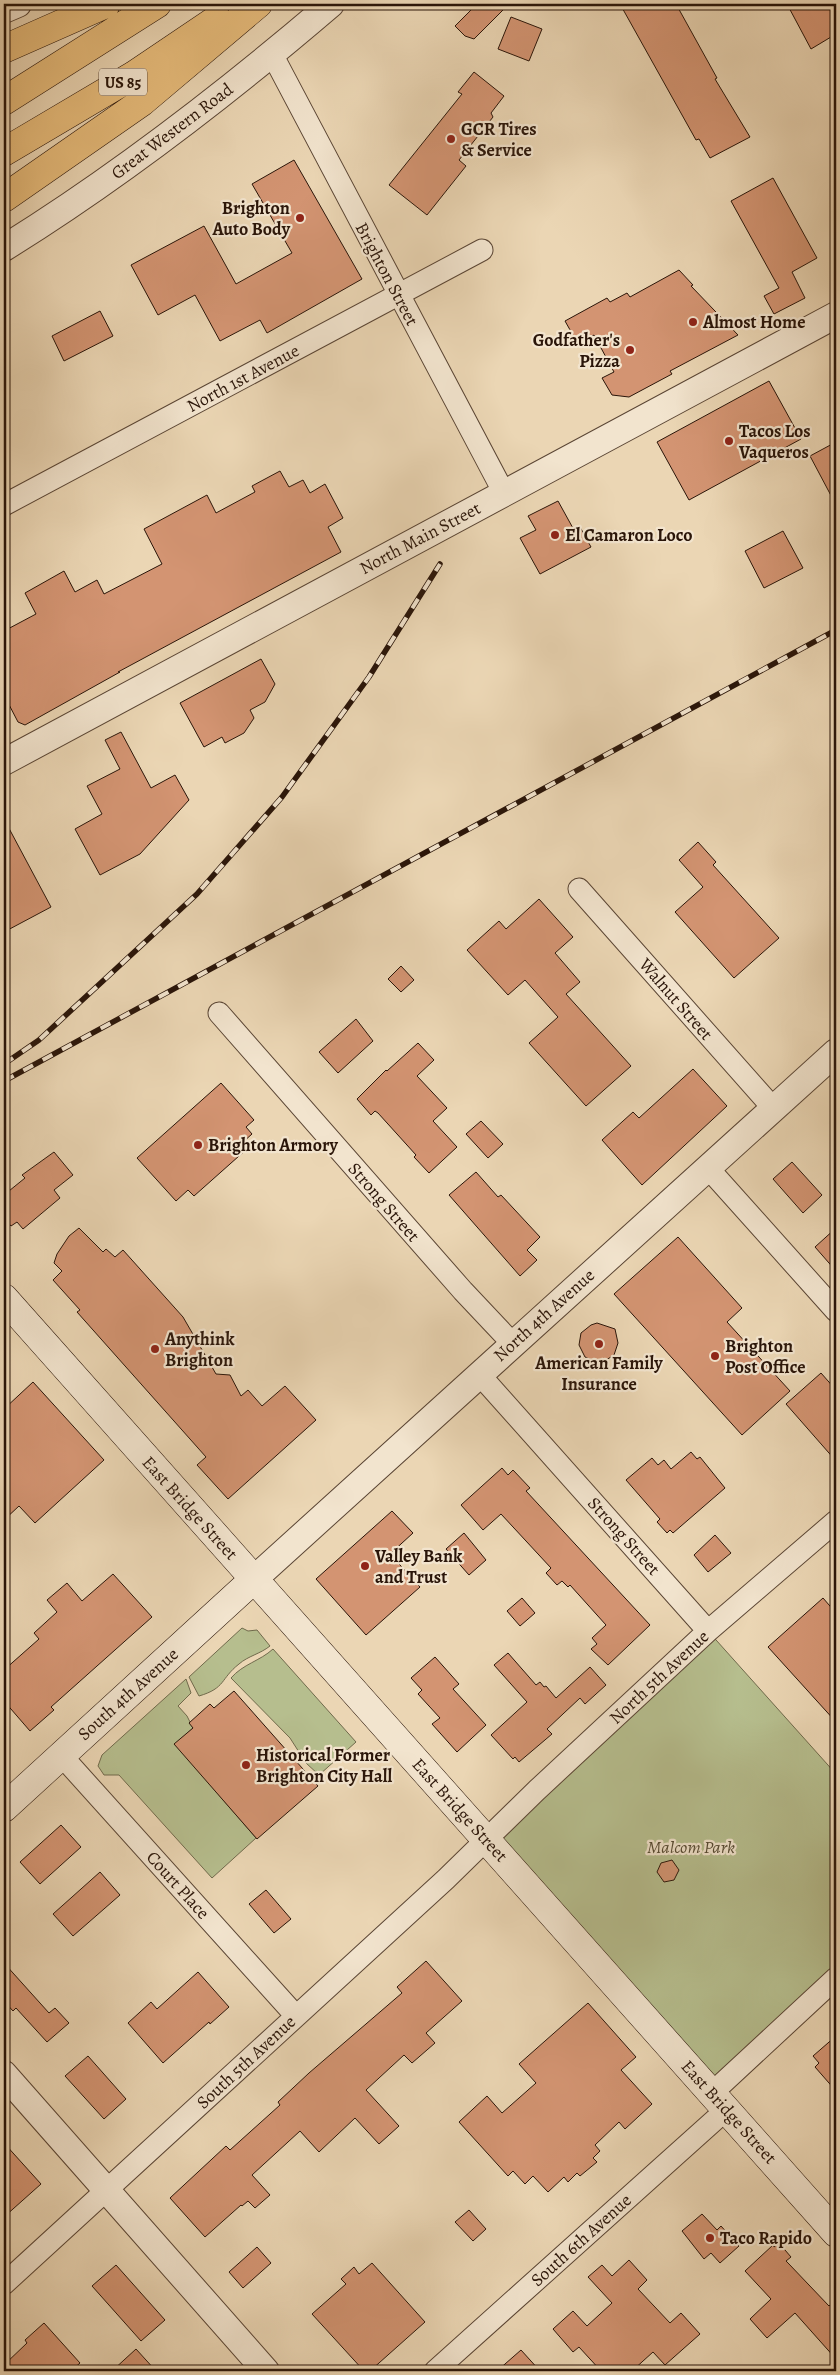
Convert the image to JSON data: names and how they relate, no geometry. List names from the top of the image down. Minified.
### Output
{"streets":{"highway":["US 85"],"main road":["East Bridge Street","South 4th Avenue"],"street":["Great Western Road","Brighton Street","North 1st Avenue","North Main Street","Walnut Street","Strong Street","North 4th Avenue","North 5th Avenue","Court Place","South 5th Avenue","South 6th Avenue"]},"crossings":[["Great Western Road","Brighton Street"],["Brighton Street","North 1st Avenue"],["Brighton Street","North Main Street"],["Walnut Street","North 4th Avenue"],["Strong Street","North 4th Avenue"],["Strong Street","North 5th Avenue"],["North 4th Avenue","East Bridge Street"],["North 4th Avenue","South 4th Avenue"],["East Bridge Street","North 5th Avenue"],["East Bridge Street","South 4th Avenue"],["East Bridge Street","South 5th Avenue"],["East Bridge Street","South 6th Avenue"],["North 5th Avenue","South 5th Avenue"],["South 4th Avenue","Court Place"],["Court Place","South 5th Avenue"]],"parks":["Malcom Park"],"places":["GCR Tires & Service","Brighton Auto Body","Almost Home","Godfather's Pizza","Tacos Los Vaqueros","El Camaron Loco","Brighton Armory","American Family Insurance","Anythink Brighton","Brighton Post Office","Valley Bank and Trust","Historical Former Brighton City Hall","Taco Rapido"]}
